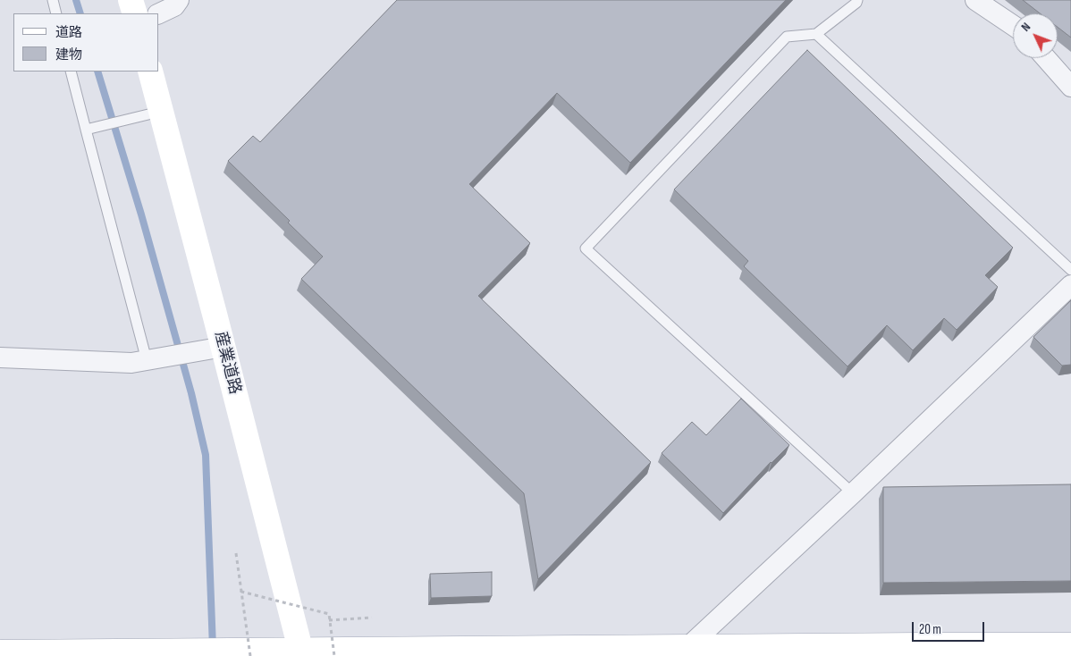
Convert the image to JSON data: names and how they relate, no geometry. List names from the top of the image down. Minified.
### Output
{"streets":{"main road":["産業道路"]},"legend":["道路","建物"],"scale_bar":"20 m","north":"top left"}
